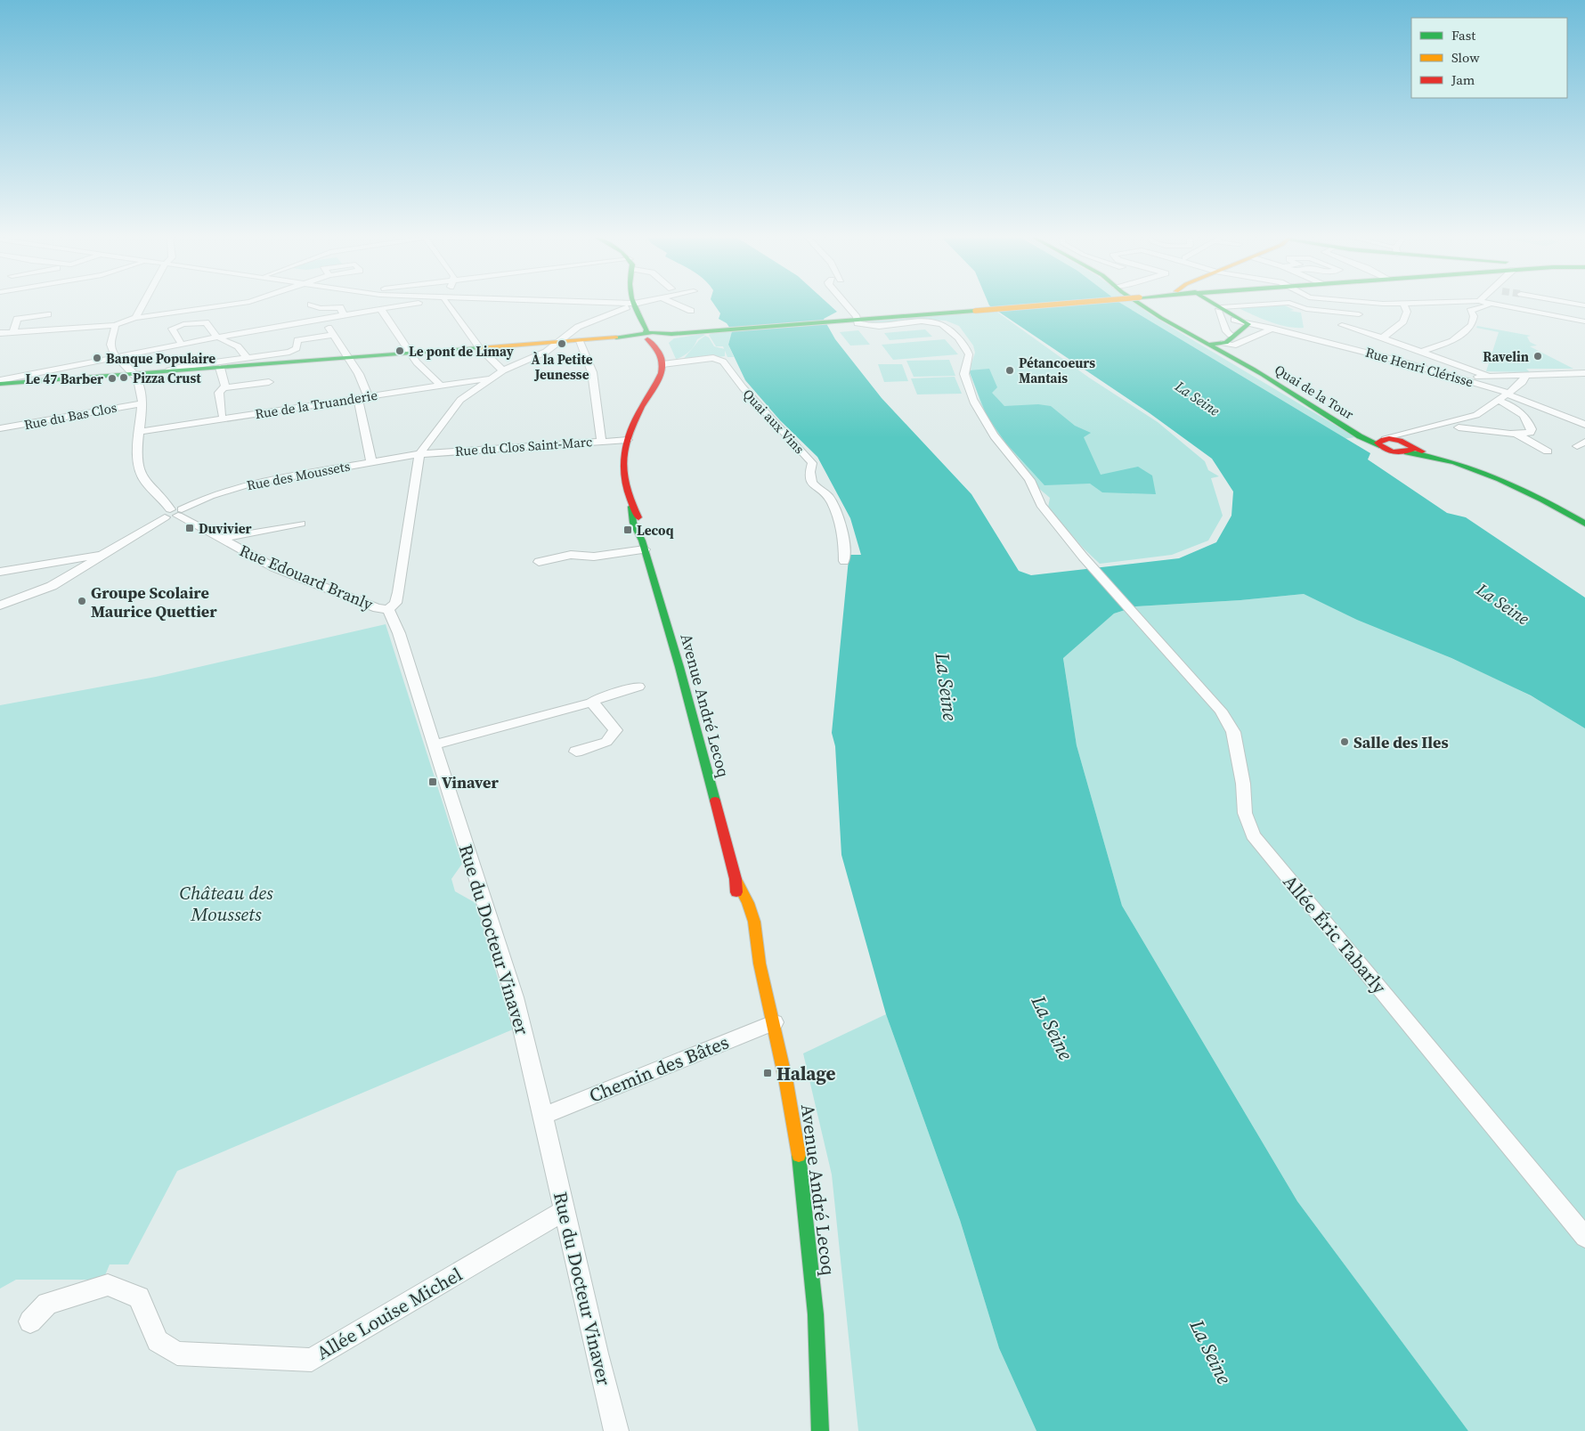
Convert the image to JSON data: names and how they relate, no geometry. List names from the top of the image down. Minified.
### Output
{"streets":{"main road":["Quai de la Tour","Avenue André Lecoq"],"street":["Rue Henri Clérisse","Rue de la Truanderie","Rue du Bas Clos","Quai aux Vins","Rue du Clos Saint-Marc","Rue des Moussets","Rue Edouard Branly","Allée Éric Tabarly","Rue du Docteur Vinaver","Chemin des Bâtes","Allée Louise Michel"]},"crossings":[["Rue de la Truanderie","Rue Edouard Branly"],["Rue du Bas Clos","Rue Edouard Branly"],["Quai aux Vins","Avenue André Lecoq"],["Rue du Clos Saint-Marc","Rue des Moussets"],["Rue du Clos Saint-Marc","Avenue André Lecoq"],["Rue des Moussets","Rue Edouard Branly"],["Rue Edouard Branly","Rue du Docteur Vinaver"],["Avenue André Lecoq","Chemin des Bâtes"],["Rue du Docteur Vinaver","Chemin des Bâtes"],["Rue du Docteur Vinaver","Allée Louise Michel"]],"water":["La Seine"],"parks":["Château des Moussets"],"places":{"other":["À la Petite Jeunesse","Le pont de Limay","Ravelin","Banque Populaire","Pétancoeurs Mantais","Pizza Crust","Le 47 Barber","Groupe Scolaire Maurice Quettier","Salle des Iles"],"transit":["Duvivier","Lecoq","Vinaver","Halage"]},"legend":["Fast","Slow","Jam"]}
